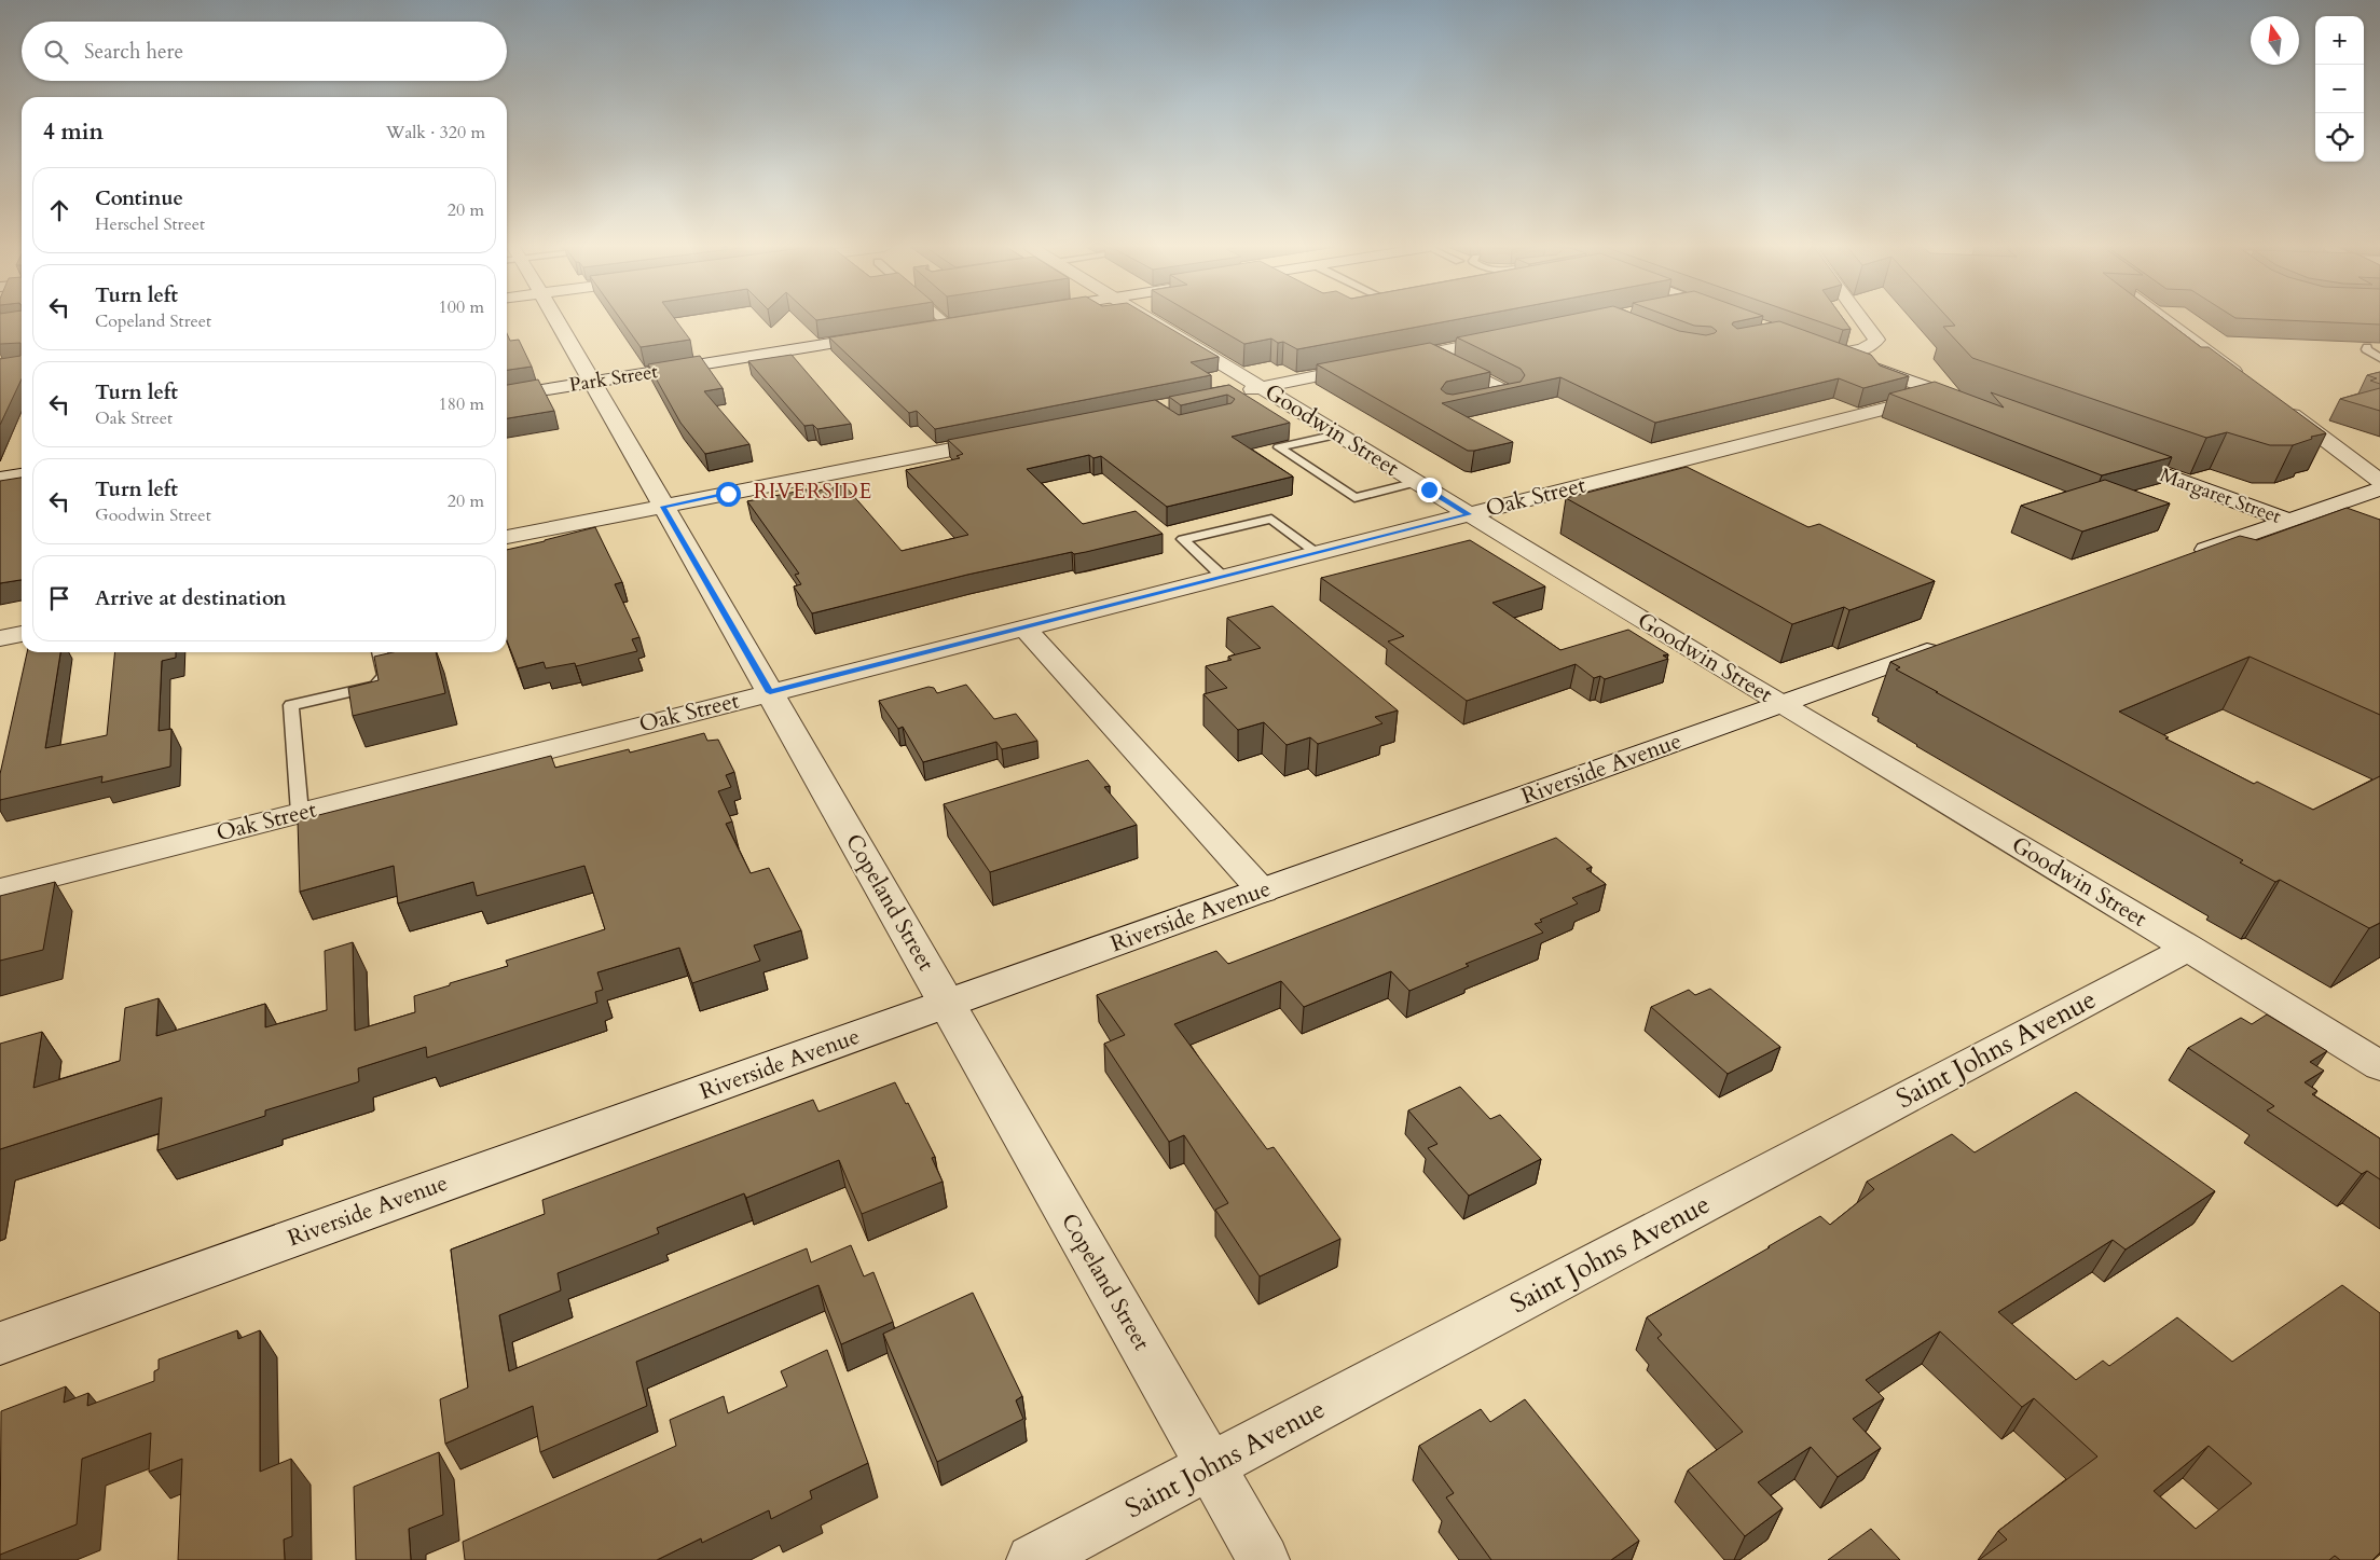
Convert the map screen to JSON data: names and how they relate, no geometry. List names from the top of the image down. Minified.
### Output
{"streets":{"street":["Park Street","Goodwin Street","Margaret Street","Oak Street","Riverside Avenue","Copeland Street","Saint Johns Avenue"]},"crossings":[["Park Street","Copeland Street"],["Goodwin Street","Oak Street"],["Goodwin Street","Riverside Avenue"],["Goodwin Street","Saint Johns Avenue"],["Oak Street","Copeland Street"],["Riverside Avenue","Copeland Street"],["Copeland Street","Saint Johns Avenue"]],"districts":["RIVERSIDE"],"north":"top","page":{"map_buttons":["+","−"],"search":"Search here","heading":["4 min","Walk · 320 m"],"list":[["Continue","Herschel Street","20 m"],["Turn left","Copeland Street","100 m"],["Turn left","Oak Street","180 m"],["Turn left","Goodwin Street","20 m"],"Arrive at destination"]}}
